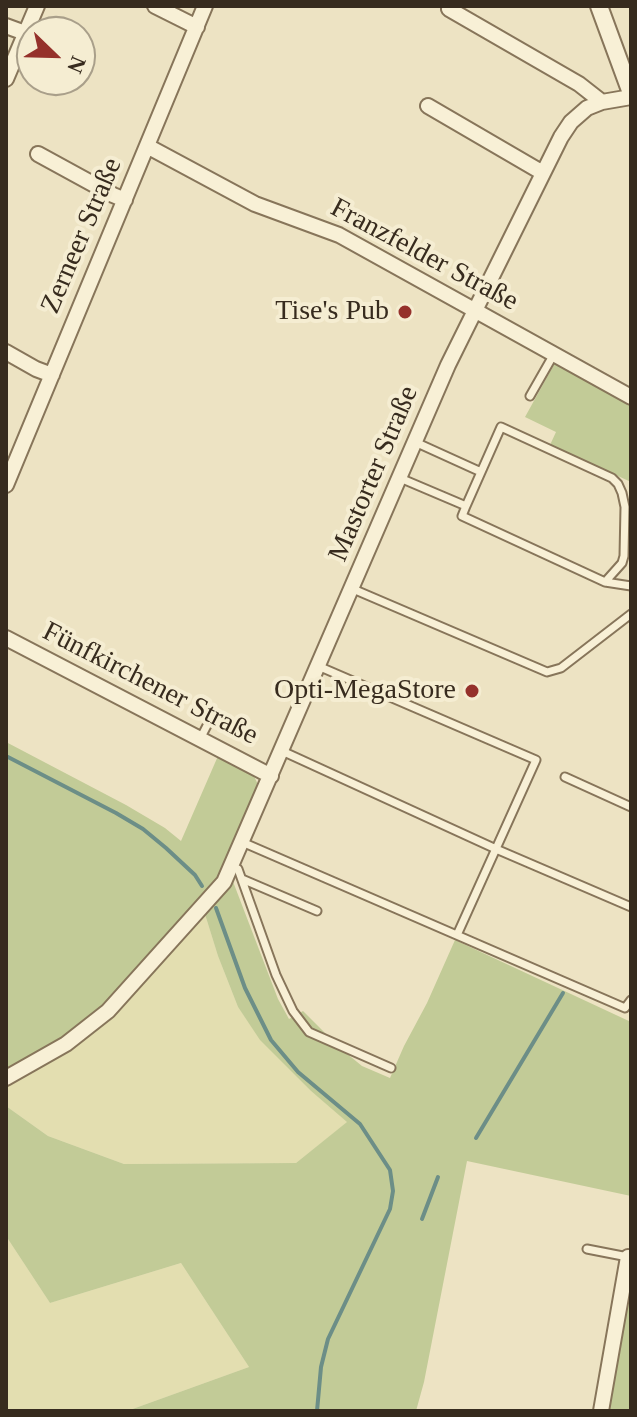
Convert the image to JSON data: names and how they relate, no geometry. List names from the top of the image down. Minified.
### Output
{"streets":{"street":["Zerneer Straße","Franzfelder Straße","Mastorter Straße","Fünfkirchener Straße"]},"crossings":[["Zerneer Straße","Franzfelder Straße"],["Franzfelder Straße","Mastorter Straße"],["Mastorter Straße","Fünfkirchener Straße"]],"places":["Tise's Pub","Opti-MegaStore"],"north":"bottom right"}
